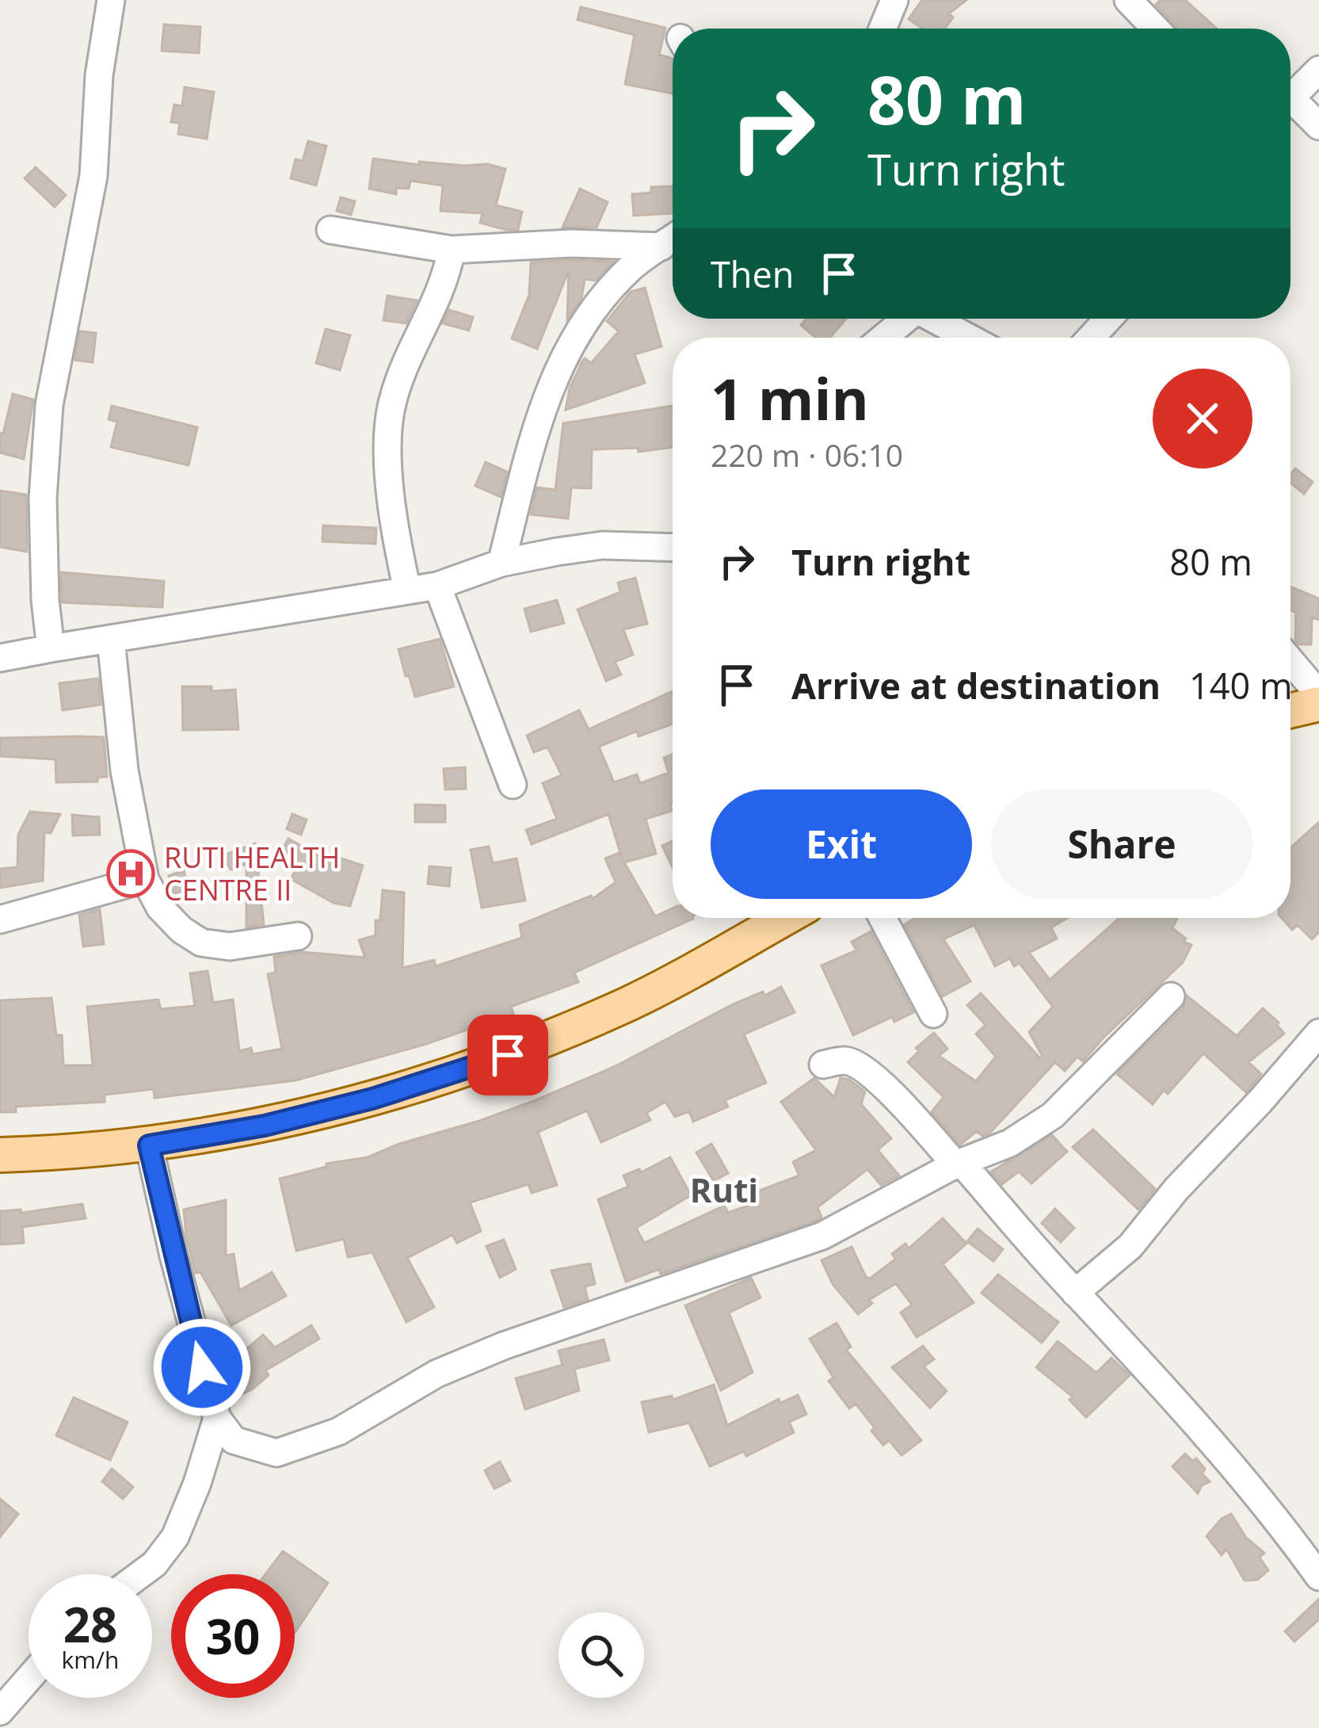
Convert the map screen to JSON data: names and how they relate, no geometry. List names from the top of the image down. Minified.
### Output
{"districts":["Ruti"],"places":{"hospital":["RUTI HEALTH CENTRE II"]},"page":{"turn":["80 m","Turn right"],"then":"Then","heading":["1 min","220 m · 06:10"],"list":[{"name":"Turn right","value":"80 m"},{"name":"Arrive at destination","value":"140 m"}],"buttons":["Exit","Share"],"speed":"28 km/h","limit":"30"}}
